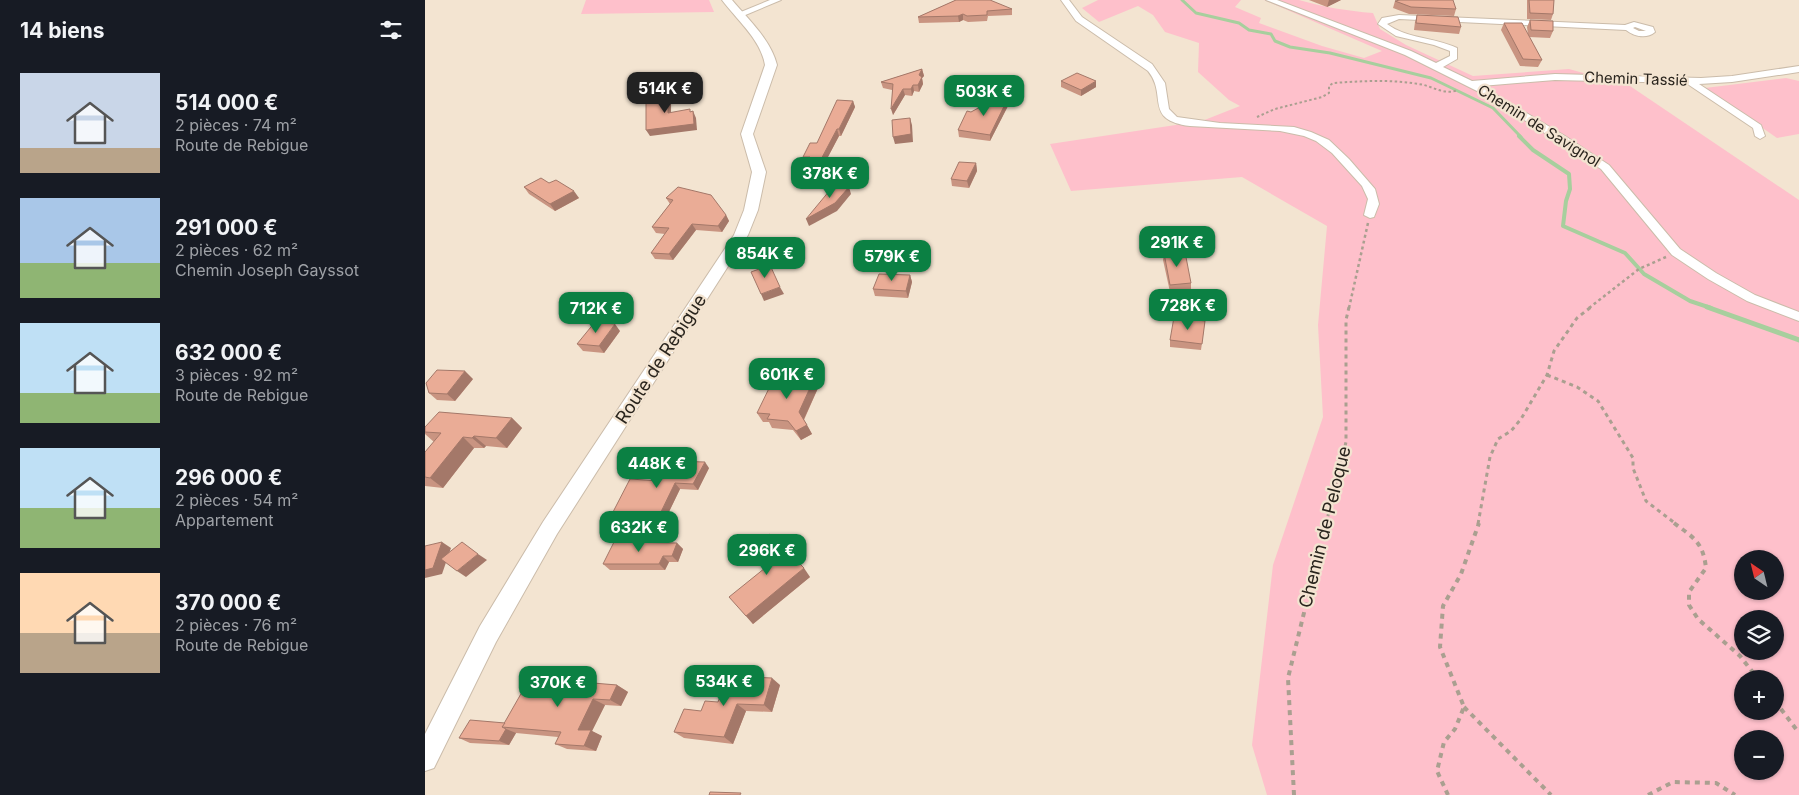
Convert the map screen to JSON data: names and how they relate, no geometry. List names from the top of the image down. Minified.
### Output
{"streets":{"street":["Chemin Tassié","Chemin de Savignol","Route de Rebigue"],"path":["Chemin de Peloque"]},"crossings":[["Chemin Tassié","Chemin de Savignol"]],"north":"top left","page":{"heading":"14 biens","list":[{"name":"514 000 €","note":"2 pièces · 74 m² · Route de Rebigue"},{"name":"291 000 €","note":"2 pièces · 62 m² · Chemin Joseph Gayssot"},{"name":"632 000 €","note":"3 pièces · 92 m² · Route de Rebigue"},{"name":"296 000 €","note":"2 pièces · 54 m² · Appartement"},{"name":"370 000 €","note":"2 pièces · 76 m² · Route de Rebigue"}],"price":["514K €","503K €","378K €","291K €","854K €","579K €","728K €","712K €","601K €","448K €","632K €","296K €","534K €","370K €"],"map_buttons":["+","−"]}}
